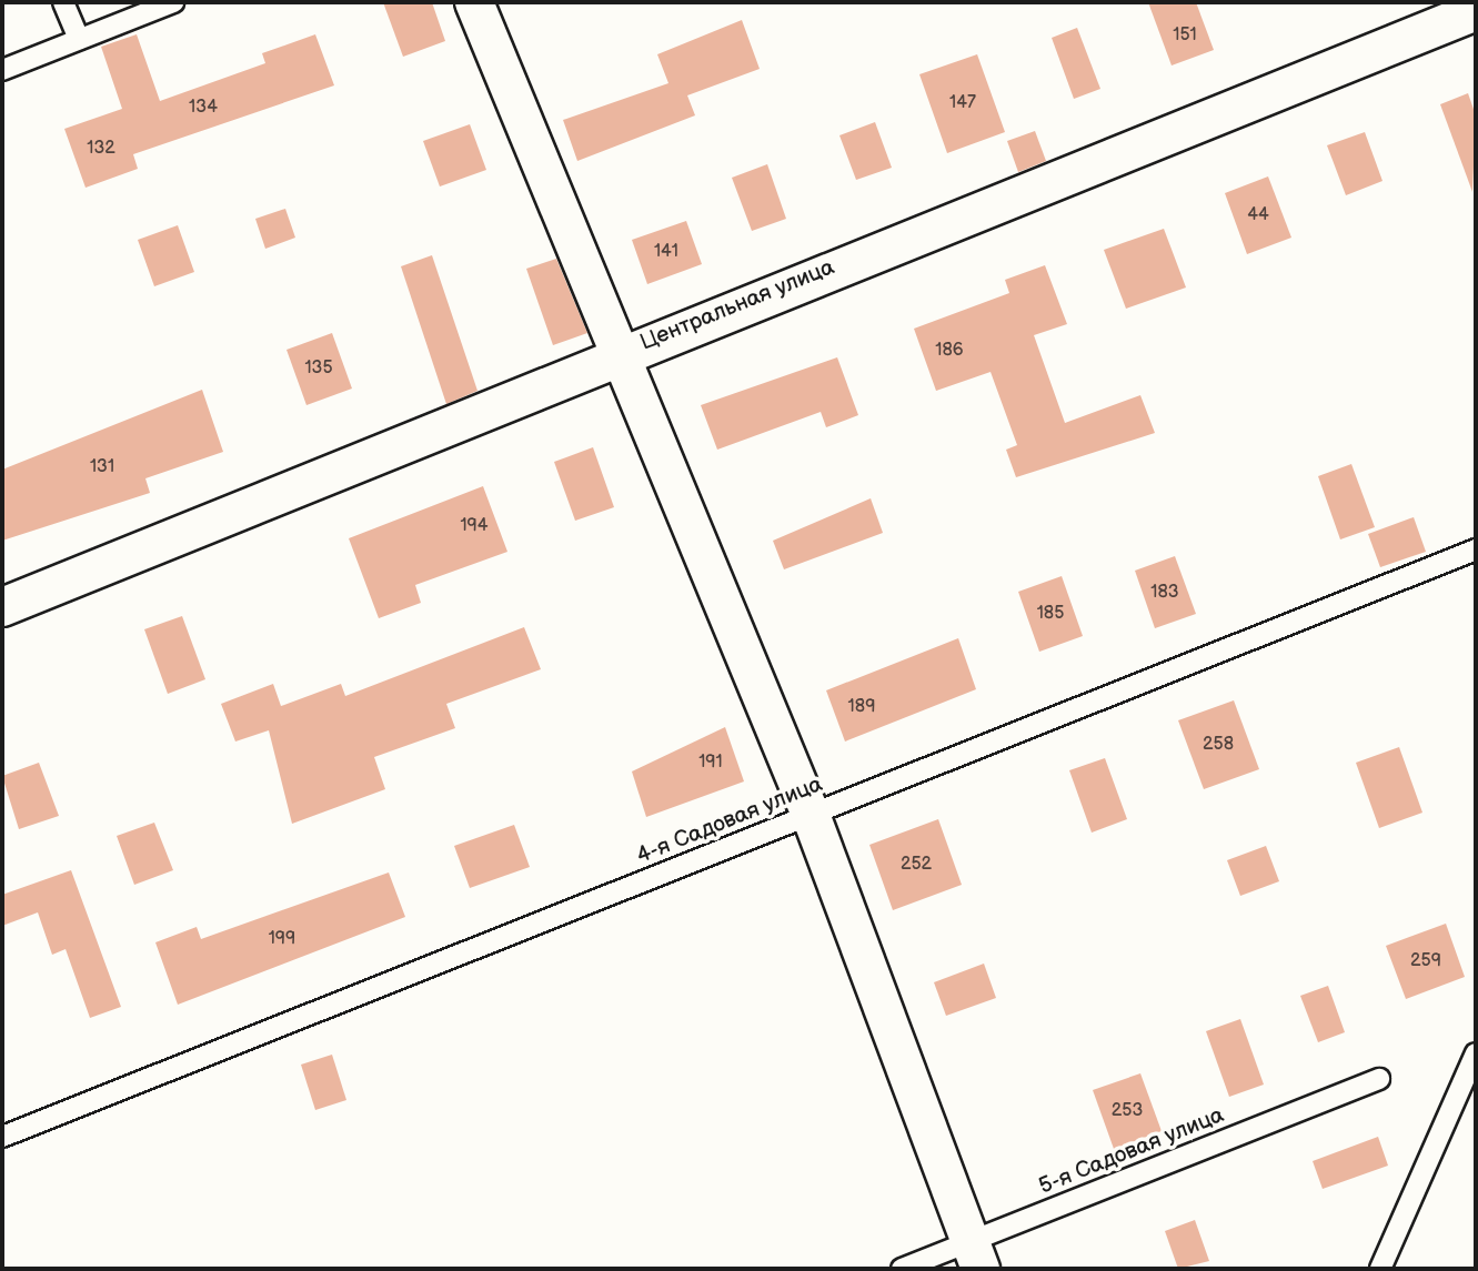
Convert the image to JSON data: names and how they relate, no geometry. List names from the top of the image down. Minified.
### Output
{"streets":{"street":["Центральная улица"],"lane":["4-я Садовая улица","5-я Садовая улица"]},"house_numbers":["151","147","134","132","44","141","186","135","131","194","183","185","189","258","191","252","199","259","253"]}
